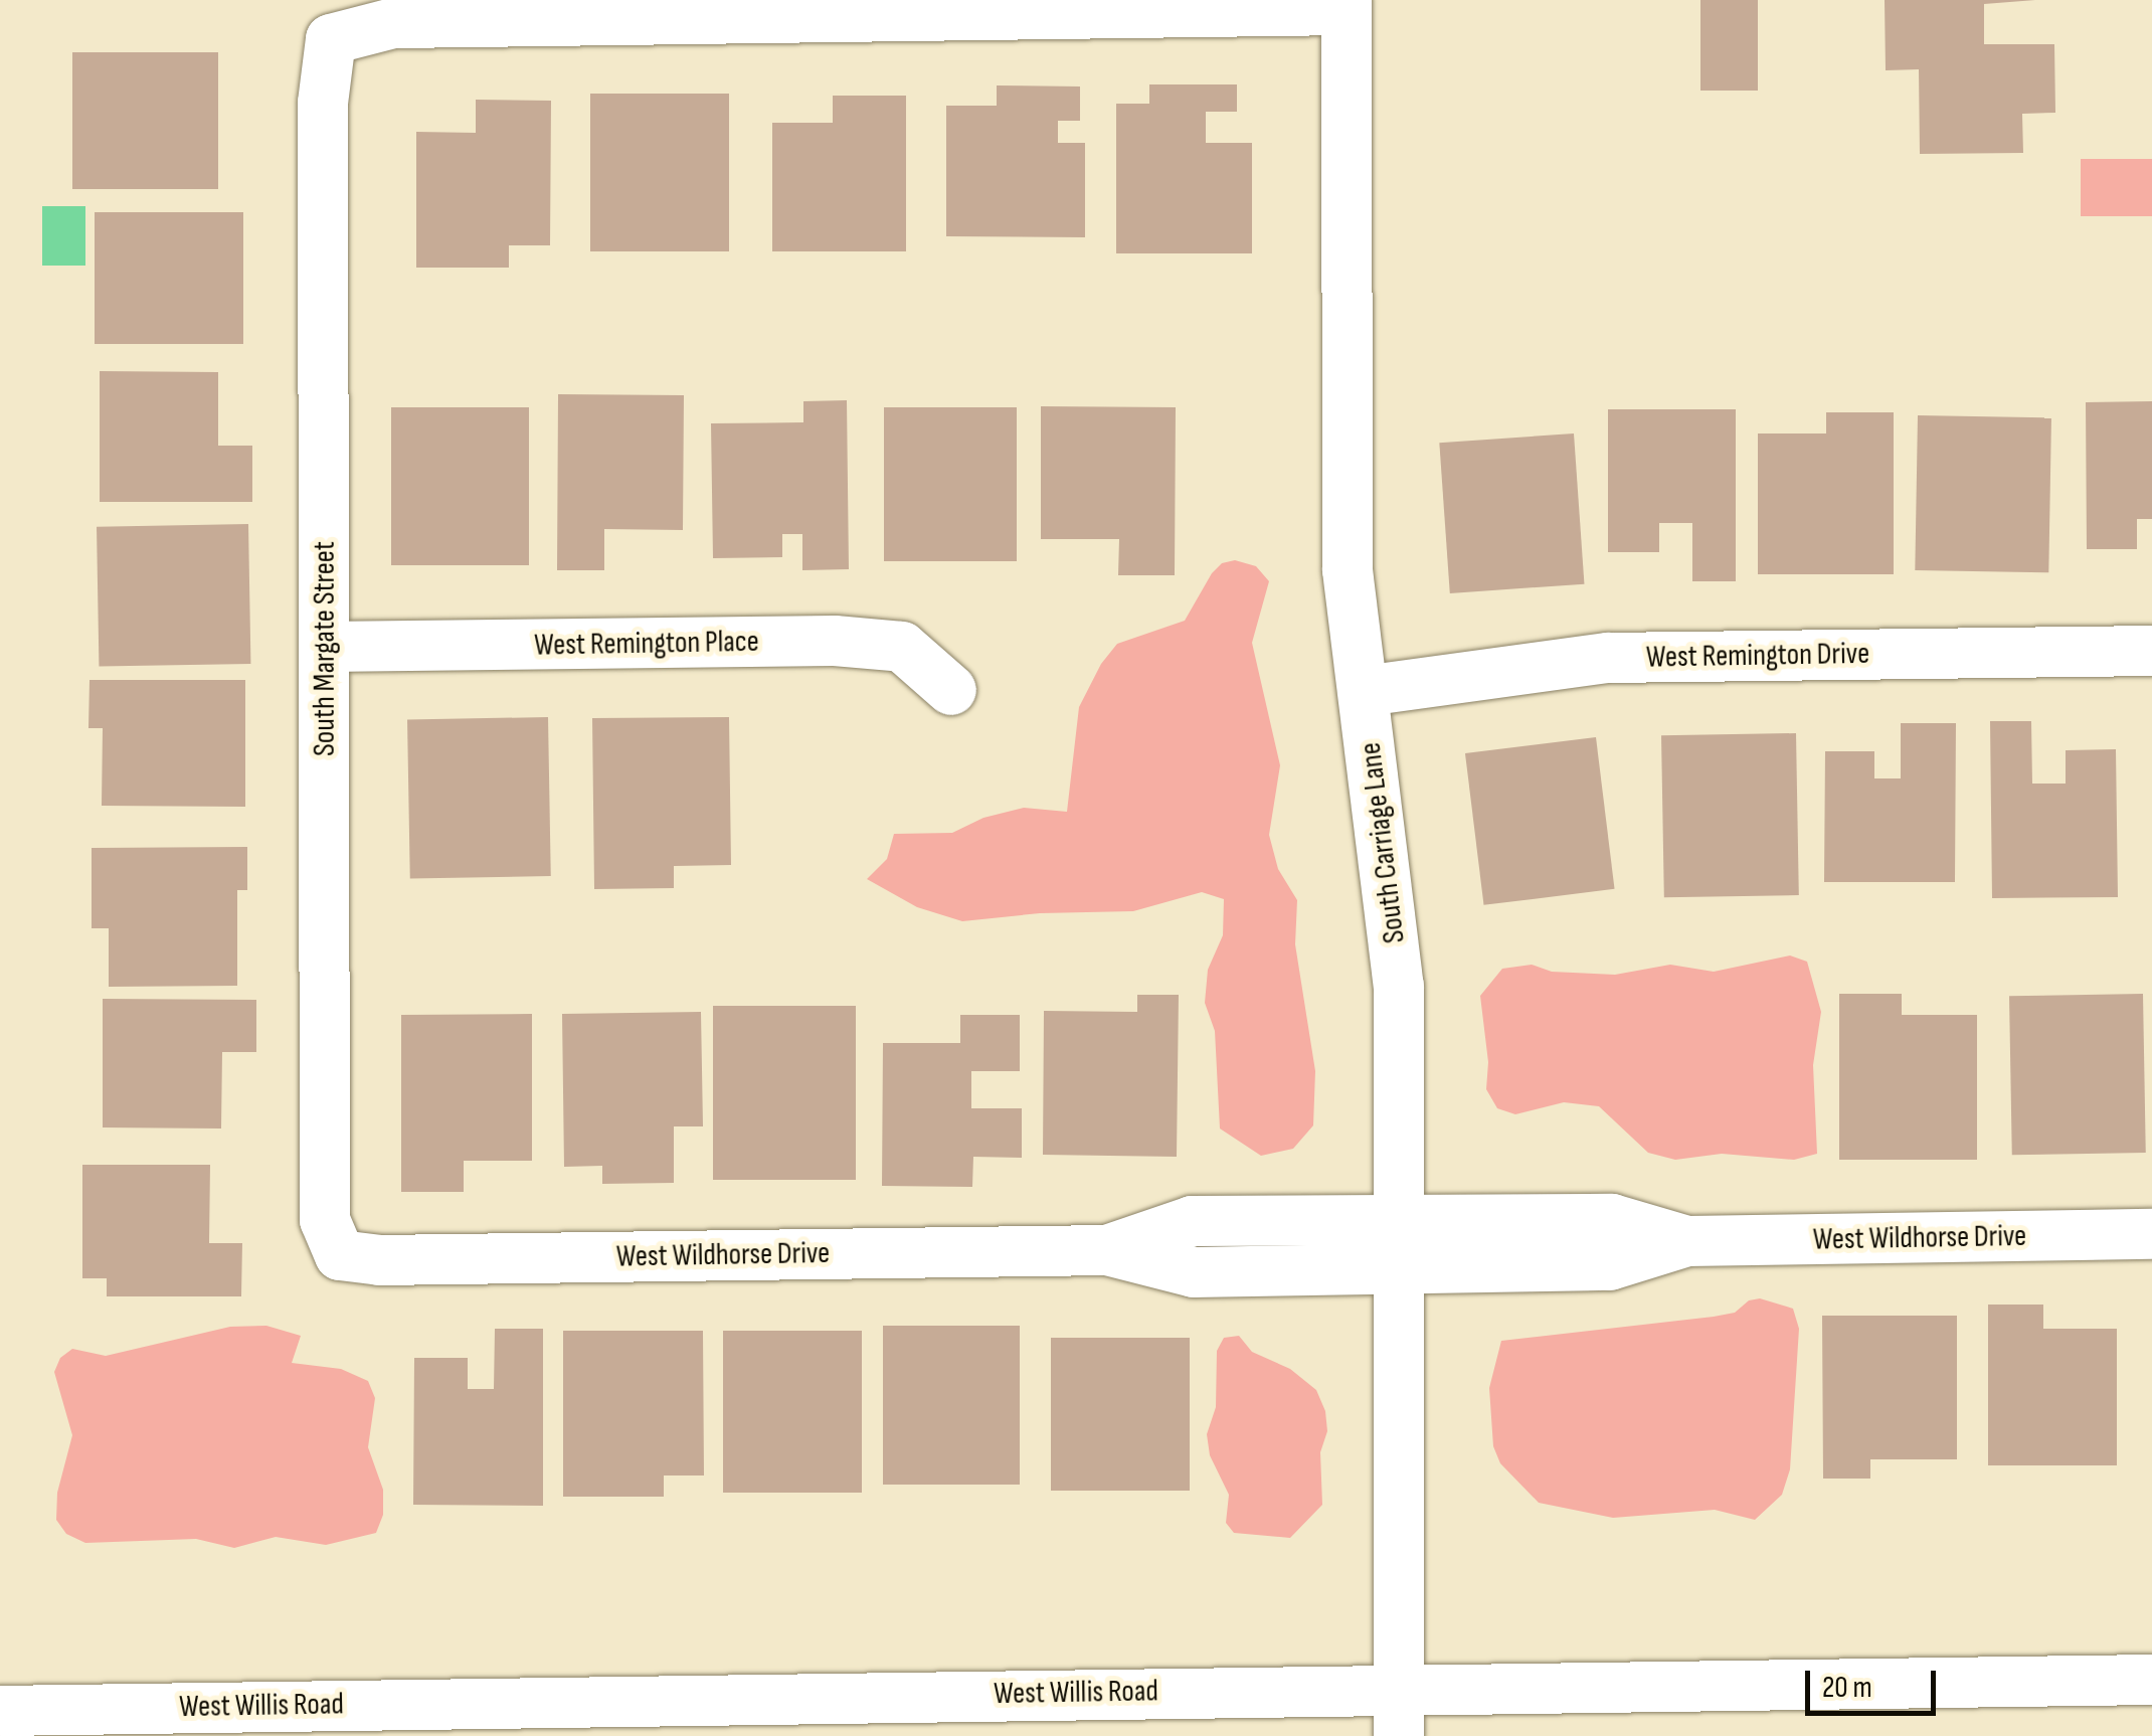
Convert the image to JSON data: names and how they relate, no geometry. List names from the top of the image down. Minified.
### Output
{"streets":{"street":["West Remington Place","South Margate Street","West Remington Drive","South Carriage Lane","West Wildhorse Drive","West Willis Road"]},"crossings":[["West Remington Place","South Margate Street"],["South Margate Street","South Carriage Lane"],["South Margate Street","West Wildhorse Drive"],["West Remington Drive","South Carriage Lane"],["South Carriage Lane","West Wildhorse Drive"],["South Carriage Lane","West Willis Road"]],"scale_bar":"20 m"}
